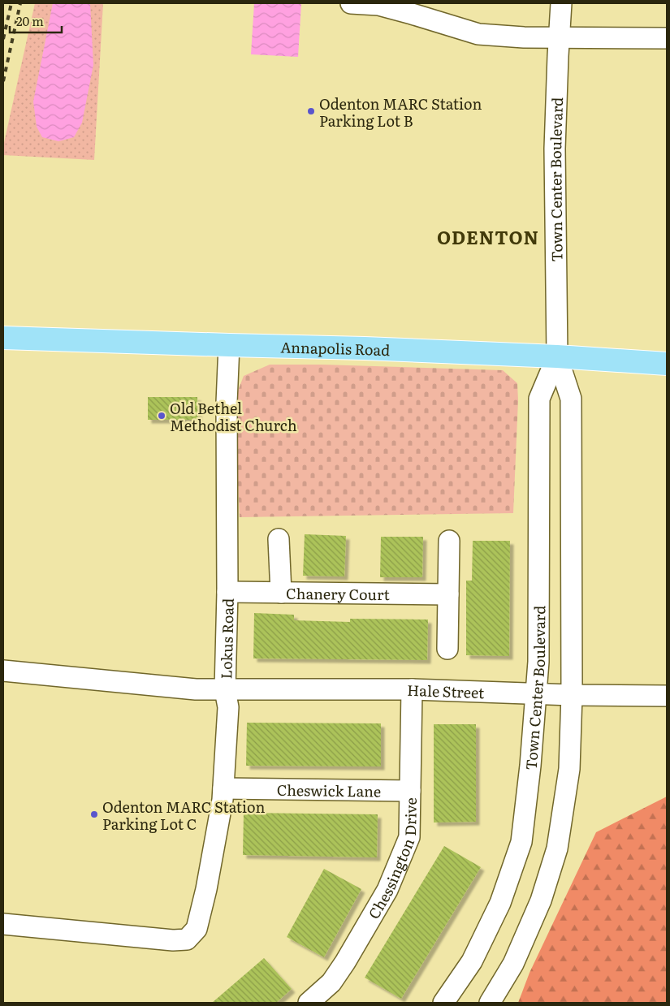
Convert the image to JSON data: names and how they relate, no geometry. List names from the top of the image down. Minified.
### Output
{"streets":{"main road":["Annapolis Road"],"street":["Town Center Boulevard","Chanery Court","Lokus Road","Hale Street","Cheswick Lane","Chessington Drive"]},"crossings":[["Town Center Boulevard","Annapolis Road"],["Town Center Boulevard","Hale Street"],["Annapolis Road","Lokus Road"],["Chanery Court","Lokus Road"],["Lokus Road","Hale Street"],["Lokus Road","Cheswick Lane"],["Hale Street","Chessington Drive"],["Cheswick Lane","Chessington Drive"]],"districts":["ODENTON"],"places":["Odenton MARC Station Parking Lot B","Old Bethel Methodist Church","Odenton MARC Station Parking Lot C"],"scale_bar":"20 m"}
